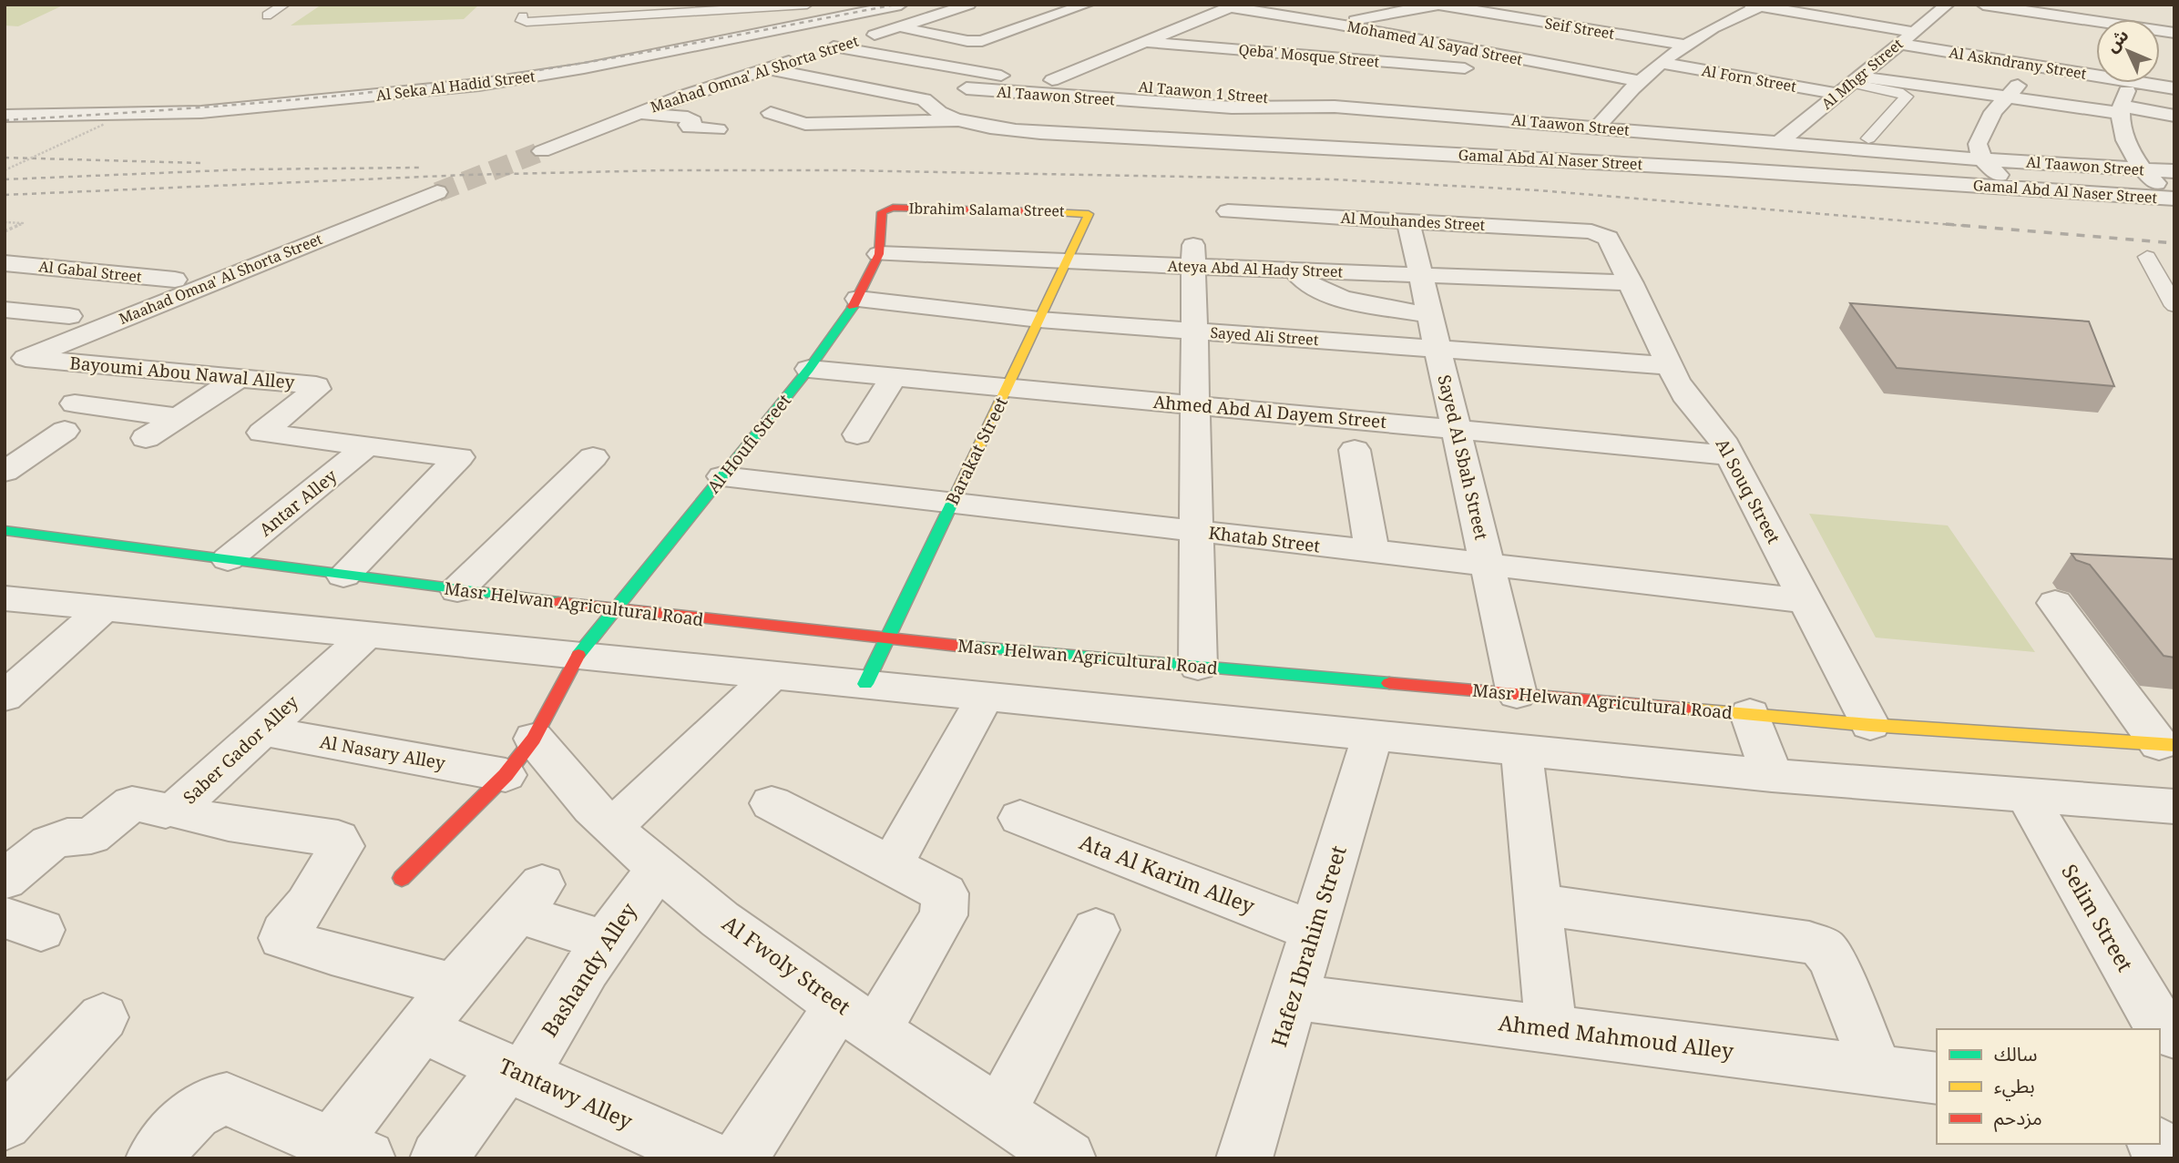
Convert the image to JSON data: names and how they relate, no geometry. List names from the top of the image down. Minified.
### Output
{"streets":{"street":["Seif Street","Mohamed Al Sayad Street","Qeba' Mosque Street","Al Askndrany Street","Maahad Omna' Al Shorta Street","Al Mhgr Street","Al Forn Street","Al Seka Al Hadid Street","Al Taawon 1 Street","Al Taawon Street","Gamal Abd Al Naser Street","Ibrahim Salama Street","Al Mouhandes Street","Ateya Abd Al Hady Street","Al Gabal Street","Sayed Ali Street","Bayoumi Abou Nawal Alley","Ahmed Abd Al Dayem Street","Al Houfi Street","Barakat Street","Sayed Al Sbah Street","Al Souq Street","Antar Alley","Khatab Street","Masr Helwan Agricultural Road","Saber Gador Alley","Al Nasary Alley","Ata Al Karim Alley","Selim Street","Hafez Ibrahim Street","Al Fwoly Street","Bashandy Alley","Ahmed Mahmoud Alley","Tantawy Alley"]},"crossings":[["Al Askndrany Street","Al Mhgr Street"],["Maahad Omna' Al Shorta Street","Al Taawon 1 Street"],["Maahad Omna' Al Shorta Street","Bayoumi Abou Nawal Alley"],["Al Mhgr Street","Al Forn Street"],["Al Mhgr Street","Al Taawon Street"],["Al Taawon 1 Street","Al Taawon Street"],["Al Taawon Street","Gamal Abd Al Naser Street"],["Ibrahim Salama Street","Al Houfi Street"],["Ibrahim Salama Street","Barakat Street"],["Al Mouhandes Street","Ateya Abd Al Hady Street"],["Al Mouhandes Street","Sayed Al Sbah Street"],["Al Mouhandes Street","Al Souq Street"],["Ateya Abd Al Hady Street","Al Houfi Street"],["Ateya Abd Al Hady Street","Barakat Street"],["Ateya Abd Al Hady Street","Sayed Al Sbah Street"],["Ateya Abd Al Hady Street","Al Souq Street"],["Sayed Ali Street","Al Houfi Street"],["Sayed Ali Street","Barakat Street"],["Sayed Ali Street","Sayed Al Sbah Street"],["Sayed Ali Street","Al Souq Street"],["Bayoumi Abou Nawal Alley","Antar Alley"],["Bayoumi Abou Nawal Alley","Masr Helwan Agricultural Road"],["Ahmed Abd Al Dayem Street","Al Houfi Street"],["Ahmed Abd Al Dayem Street","Barakat Street"],["Ahmed Abd Al Dayem Street","Sayed Al Sbah Street"],["Ahmed Abd Al Dayem Street","Al Souq Street"],["Al Houfi Street","Khatab Street"],["Al Houfi Street","Masr Helwan Agricultural Road"],["Al Houfi Street","Al Nasary Alley"],["Al Houfi Street","Al Fwoly Street"],["Barakat Street","Khatab Street"],["Barakat Street","Masr Helwan Agricultural Road"],["Sayed Al Sbah Street","Khatab Street"],["Sayed Al Sbah Street","Masr Helwan Agricultural Road"],["Al Souq Street","Khatab Street"],["Al Souq Street","Masr Helwan Agricultural Road"],["Antar Alley","Masr Helwan Agricultural Road"],["Saber Gador Alley","Al Nasary Alley"],["Al Nasary Alley","Al Fwoly Street"],["Ata Al Karim Alley","Hafez Ibrahim Street"],["Hafez Ibrahim Street","Ahmed Mahmoud Alley"],["Al Fwoly Street","Bashandy Alley"],["Bashandy Alley","Tantawy Alley"]],"legend":["سالك","بطيء","مزدحم"],"north":"top left"}
